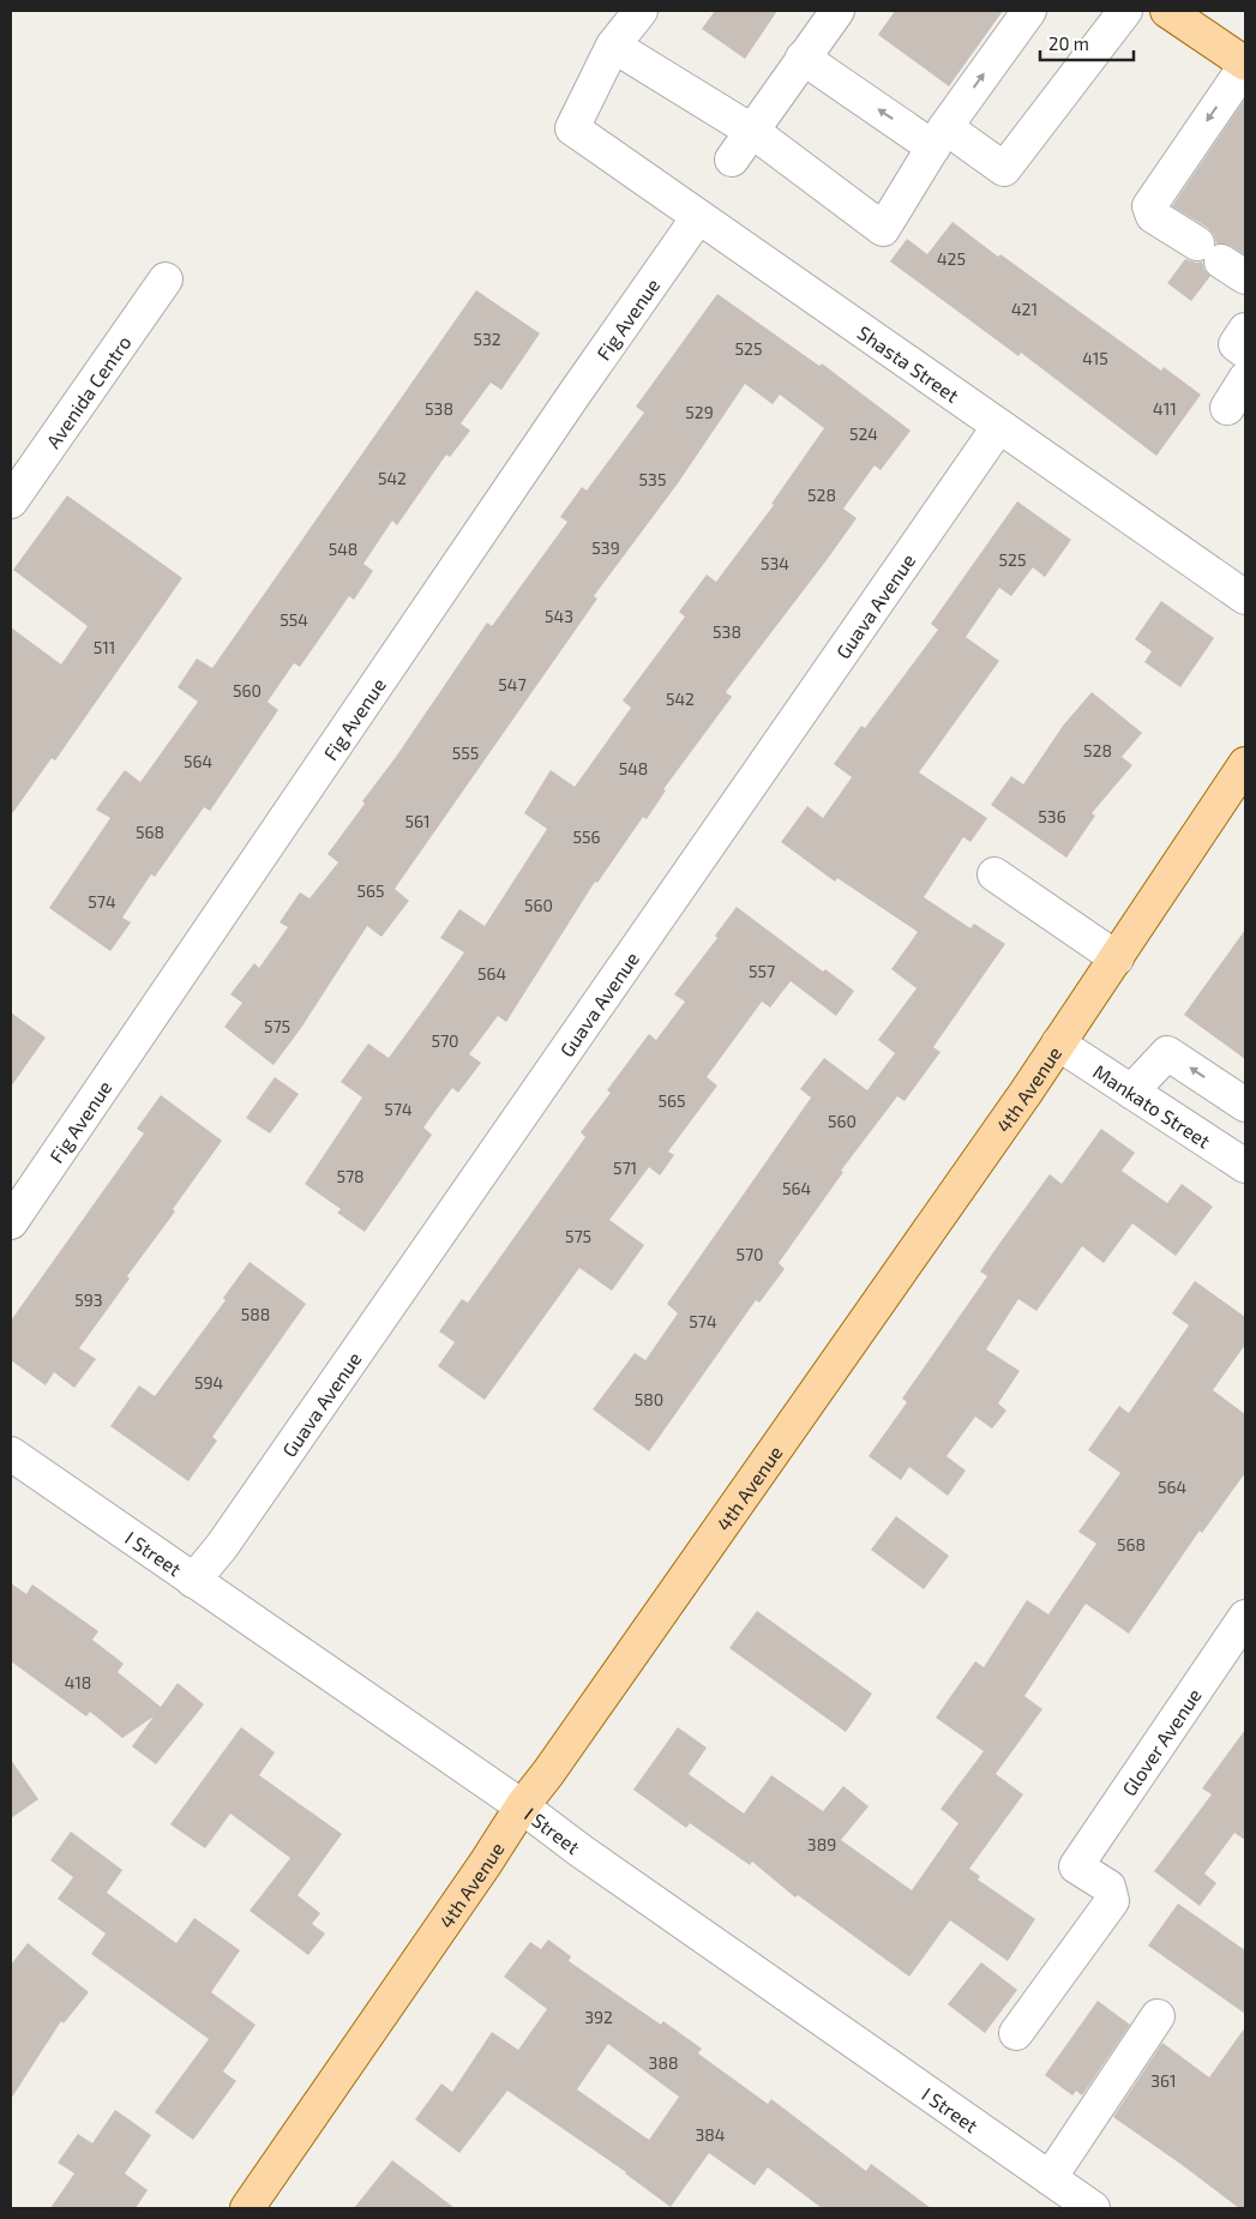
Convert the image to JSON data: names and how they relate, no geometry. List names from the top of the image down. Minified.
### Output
{"streets":{"main road":["4th Avenue"],"street":["Fig Avenue","Shasta Street","Avenida Centro","Guava Avenue","Mankato Street","I Street","Glover Avenue"]},"crossings":[["Fig Avenue","Shasta Street"],["Shasta Street","Guava Avenue"],["Guava Avenue","I Street"],["4th Avenue","Mankato Street"],["4th Avenue","I Street"]],"house_numbers":["425","421","532","525","415","538","411","529","524","542","535","528","539","548","525","534","543","554","538","511","547","560","542","528","555","564","548","536","561","568","556","565","574","560","557","564","575","570","565","574","560","571","578","564","575","570","593","588","574","594","580","564","568","418","389","392","388","361","384"],"scale_bar":"20 m"}
